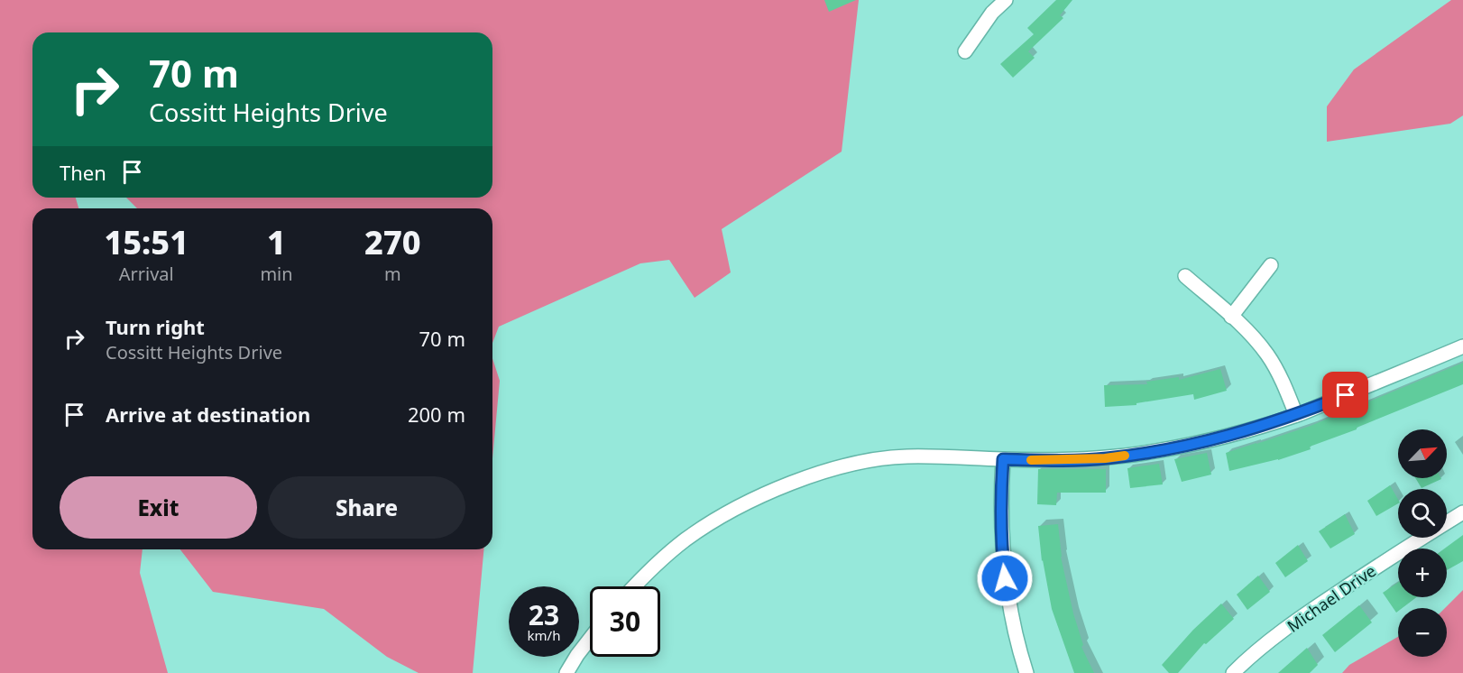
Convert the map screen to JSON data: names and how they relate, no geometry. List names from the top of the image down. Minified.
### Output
{"streets":{"street":["Michael Drive"]},"north":"top right","page":{"turn":["70 m","Cossitt Heights Drive"],"then":"Then","eta":["15:51","Arrival","1","min","270","m"],"list":[{"name":"Turn right","note":"Cossitt Heights Drive","value":"70 m"},{"name":"Arrive at destination","value":"200 m"}],"map_buttons":["+","−"],"buttons":["Exit","Share"],"speed":"23 km/h","limit":"30"}}
